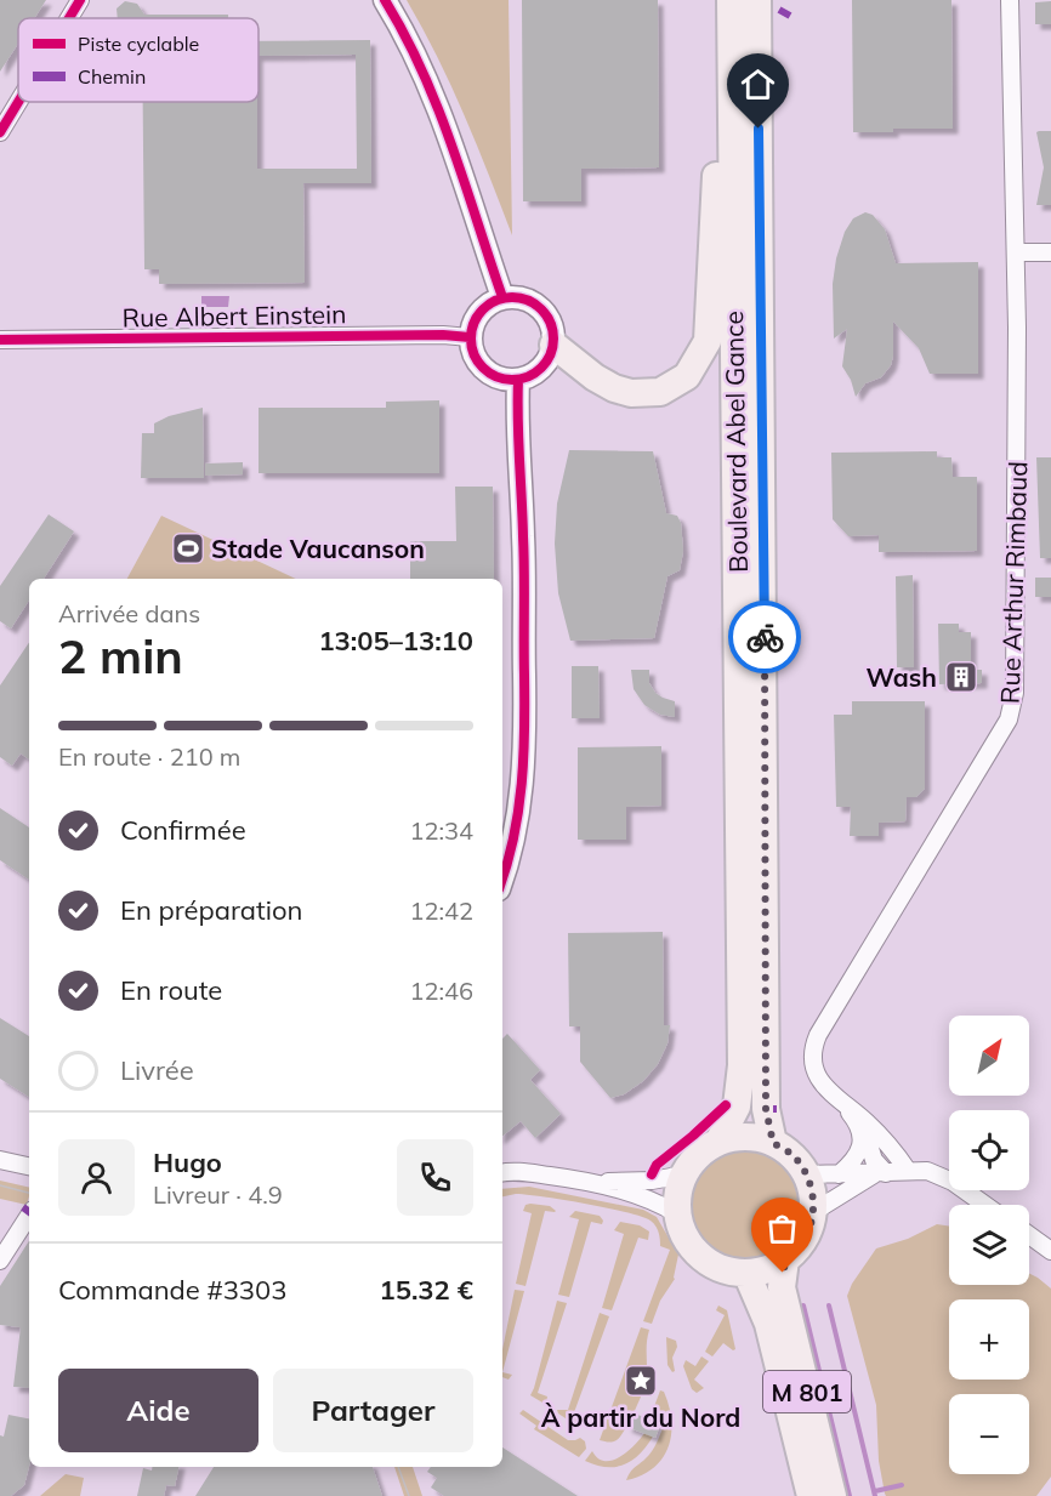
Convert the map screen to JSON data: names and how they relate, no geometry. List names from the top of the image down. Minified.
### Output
{"streets":{"main road":["Boulevard Abel Gance","M 801"],"street":["Rue Albert Einstein","Rue Arthur Rimbaud"]},"crossings":[["Boulevard Abel Gance","M 801"]],"places":{"sports":["Stade Vaucanson"],"building":["Wash"],"place":["À partir du Nord"]},"legend":["Piste cyclable","Chemin"],"north":"top right","page":{"heading":["2 min","Arrivée dans","13:05–13:10"],"panel":["Hugo","Livreur · 4.9","Commande #3303","15.32 €"],"bar":"En route · 210 m","list":[["Confirmée","12:34"],["En préparation","12:42"],["En route","12:46"],"Livrée"],"map_buttons":["+","−"],"buttons":["Aide","Partager"]}}
